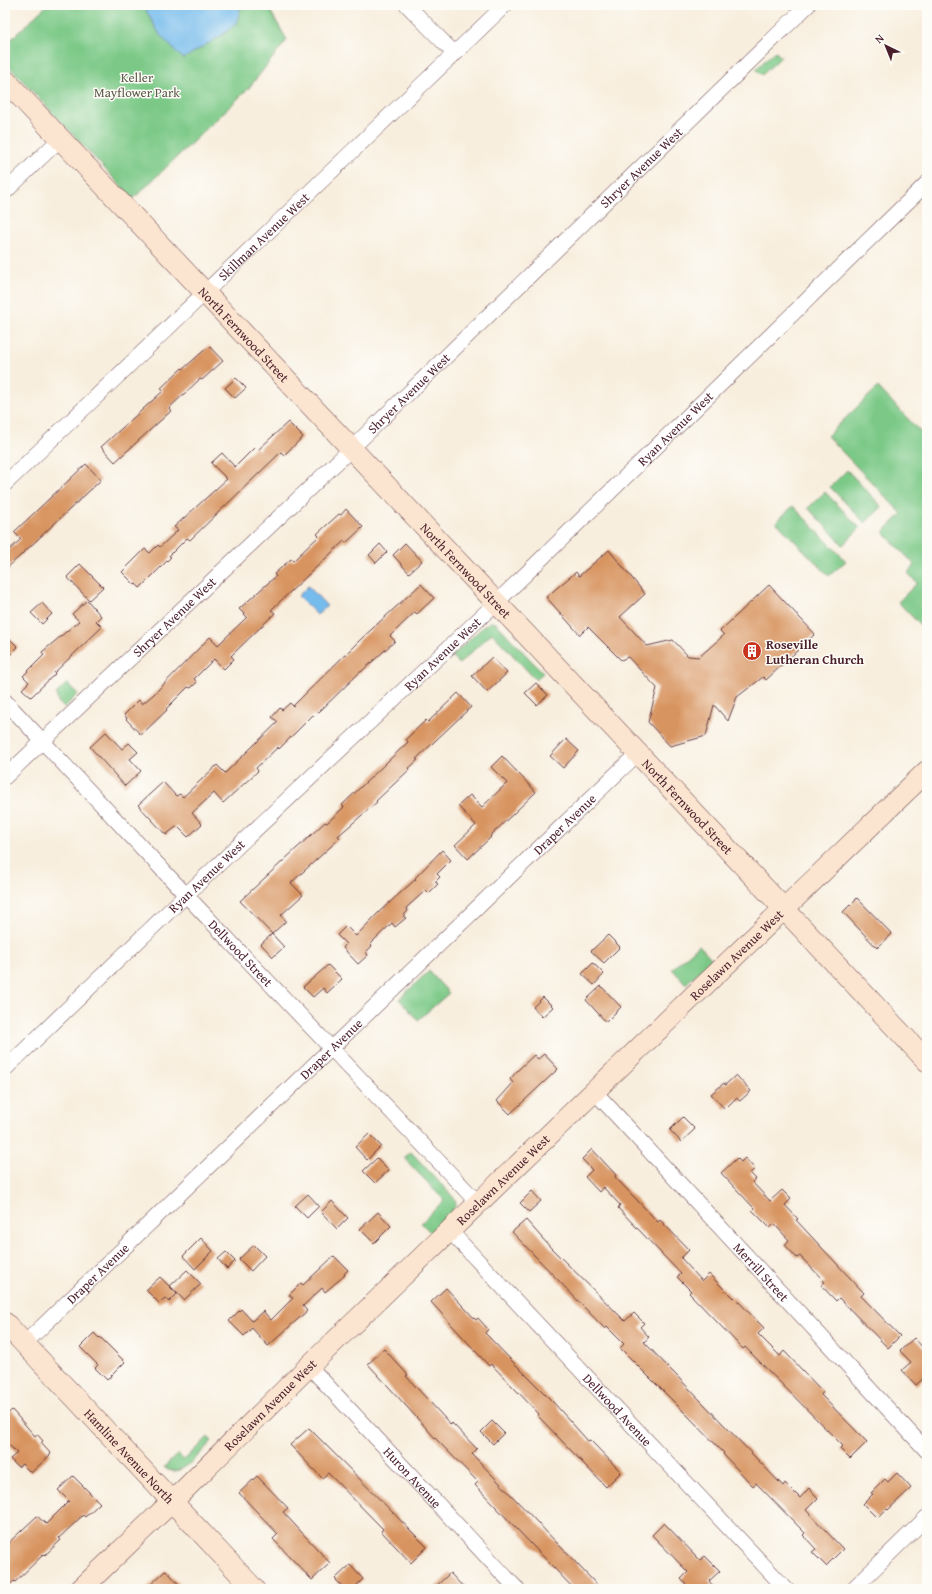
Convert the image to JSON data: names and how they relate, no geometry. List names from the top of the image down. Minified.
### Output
{"streets":{"street":["Shryer Avenue West","Skillman Avenue West","North Fernwood Street","Ryan Avenue West","Draper Avenue","Dellwood Street","Roselawn Avenue West","Merrill Street","Dellwood Avenue","Hamline Avenue North","Huron Avenue"]},"crossings":[["Shryer Avenue West","North Fernwood Street"],["Shryer Avenue West","Dellwood Street"],["Skillman Avenue West","North Fernwood Street"],["North Fernwood Street","Ryan Avenue West"],["North Fernwood Street","Draper Avenue"],["North Fernwood Street","Roselawn Avenue West"],["Ryan Avenue West","Dellwood Street"],["Draper Avenue","Dellwood Street"],["Draper Avenue","Hamline Avenue North"],["Dellwood Street","Roselawn Avenue West"],["Roselawn Avenue West","Merrill Street"],["Roselawn Avenue West","Dellwood Avenue"],["Roselawn Avenue West","Hamline Avenue North"],["Roselawn Avenue West","Huron Avenue"]],"parks":["Keller Mayflower Park"],"places":{"building":["Roseville Lutheran Church"]},"north":"top left"}
